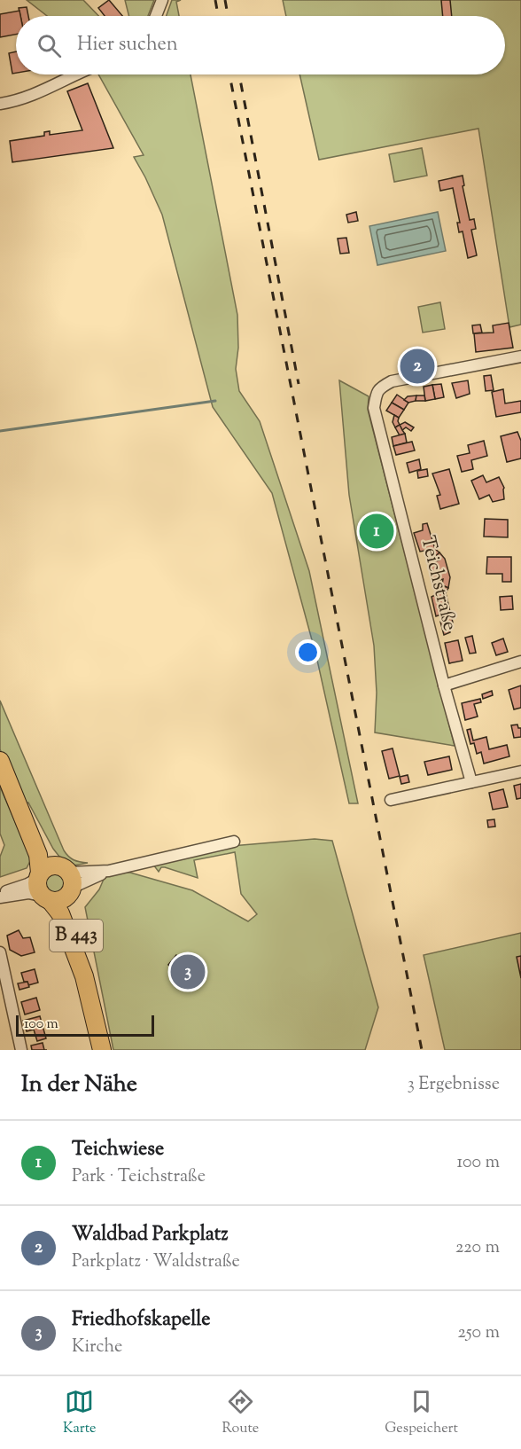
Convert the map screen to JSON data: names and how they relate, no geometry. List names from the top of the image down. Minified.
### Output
{"streets":{"main road":["B 443"],"street":["Teichstraße"]},"scale_bar":"100 m","page":{"search":"Hier suchen","pins":["2","1","3"],"scale":"100 m","heading":["In der Nähe","3 Ergebnisse"],"list":[{"mark":"1","name":"Teichwiese","note":"Park · Teichstraße","value":"100 m"},{"mark":"2","name":"Waldbad Parkplatz","note":"Parkplatz · Waldstraße","value":"220 m"},{"mark":"3","name":"Friedhofskapelle","note":"Kirche","value":"250 m"}],"nav":["Karte","Route","Gespeichert"]}}
